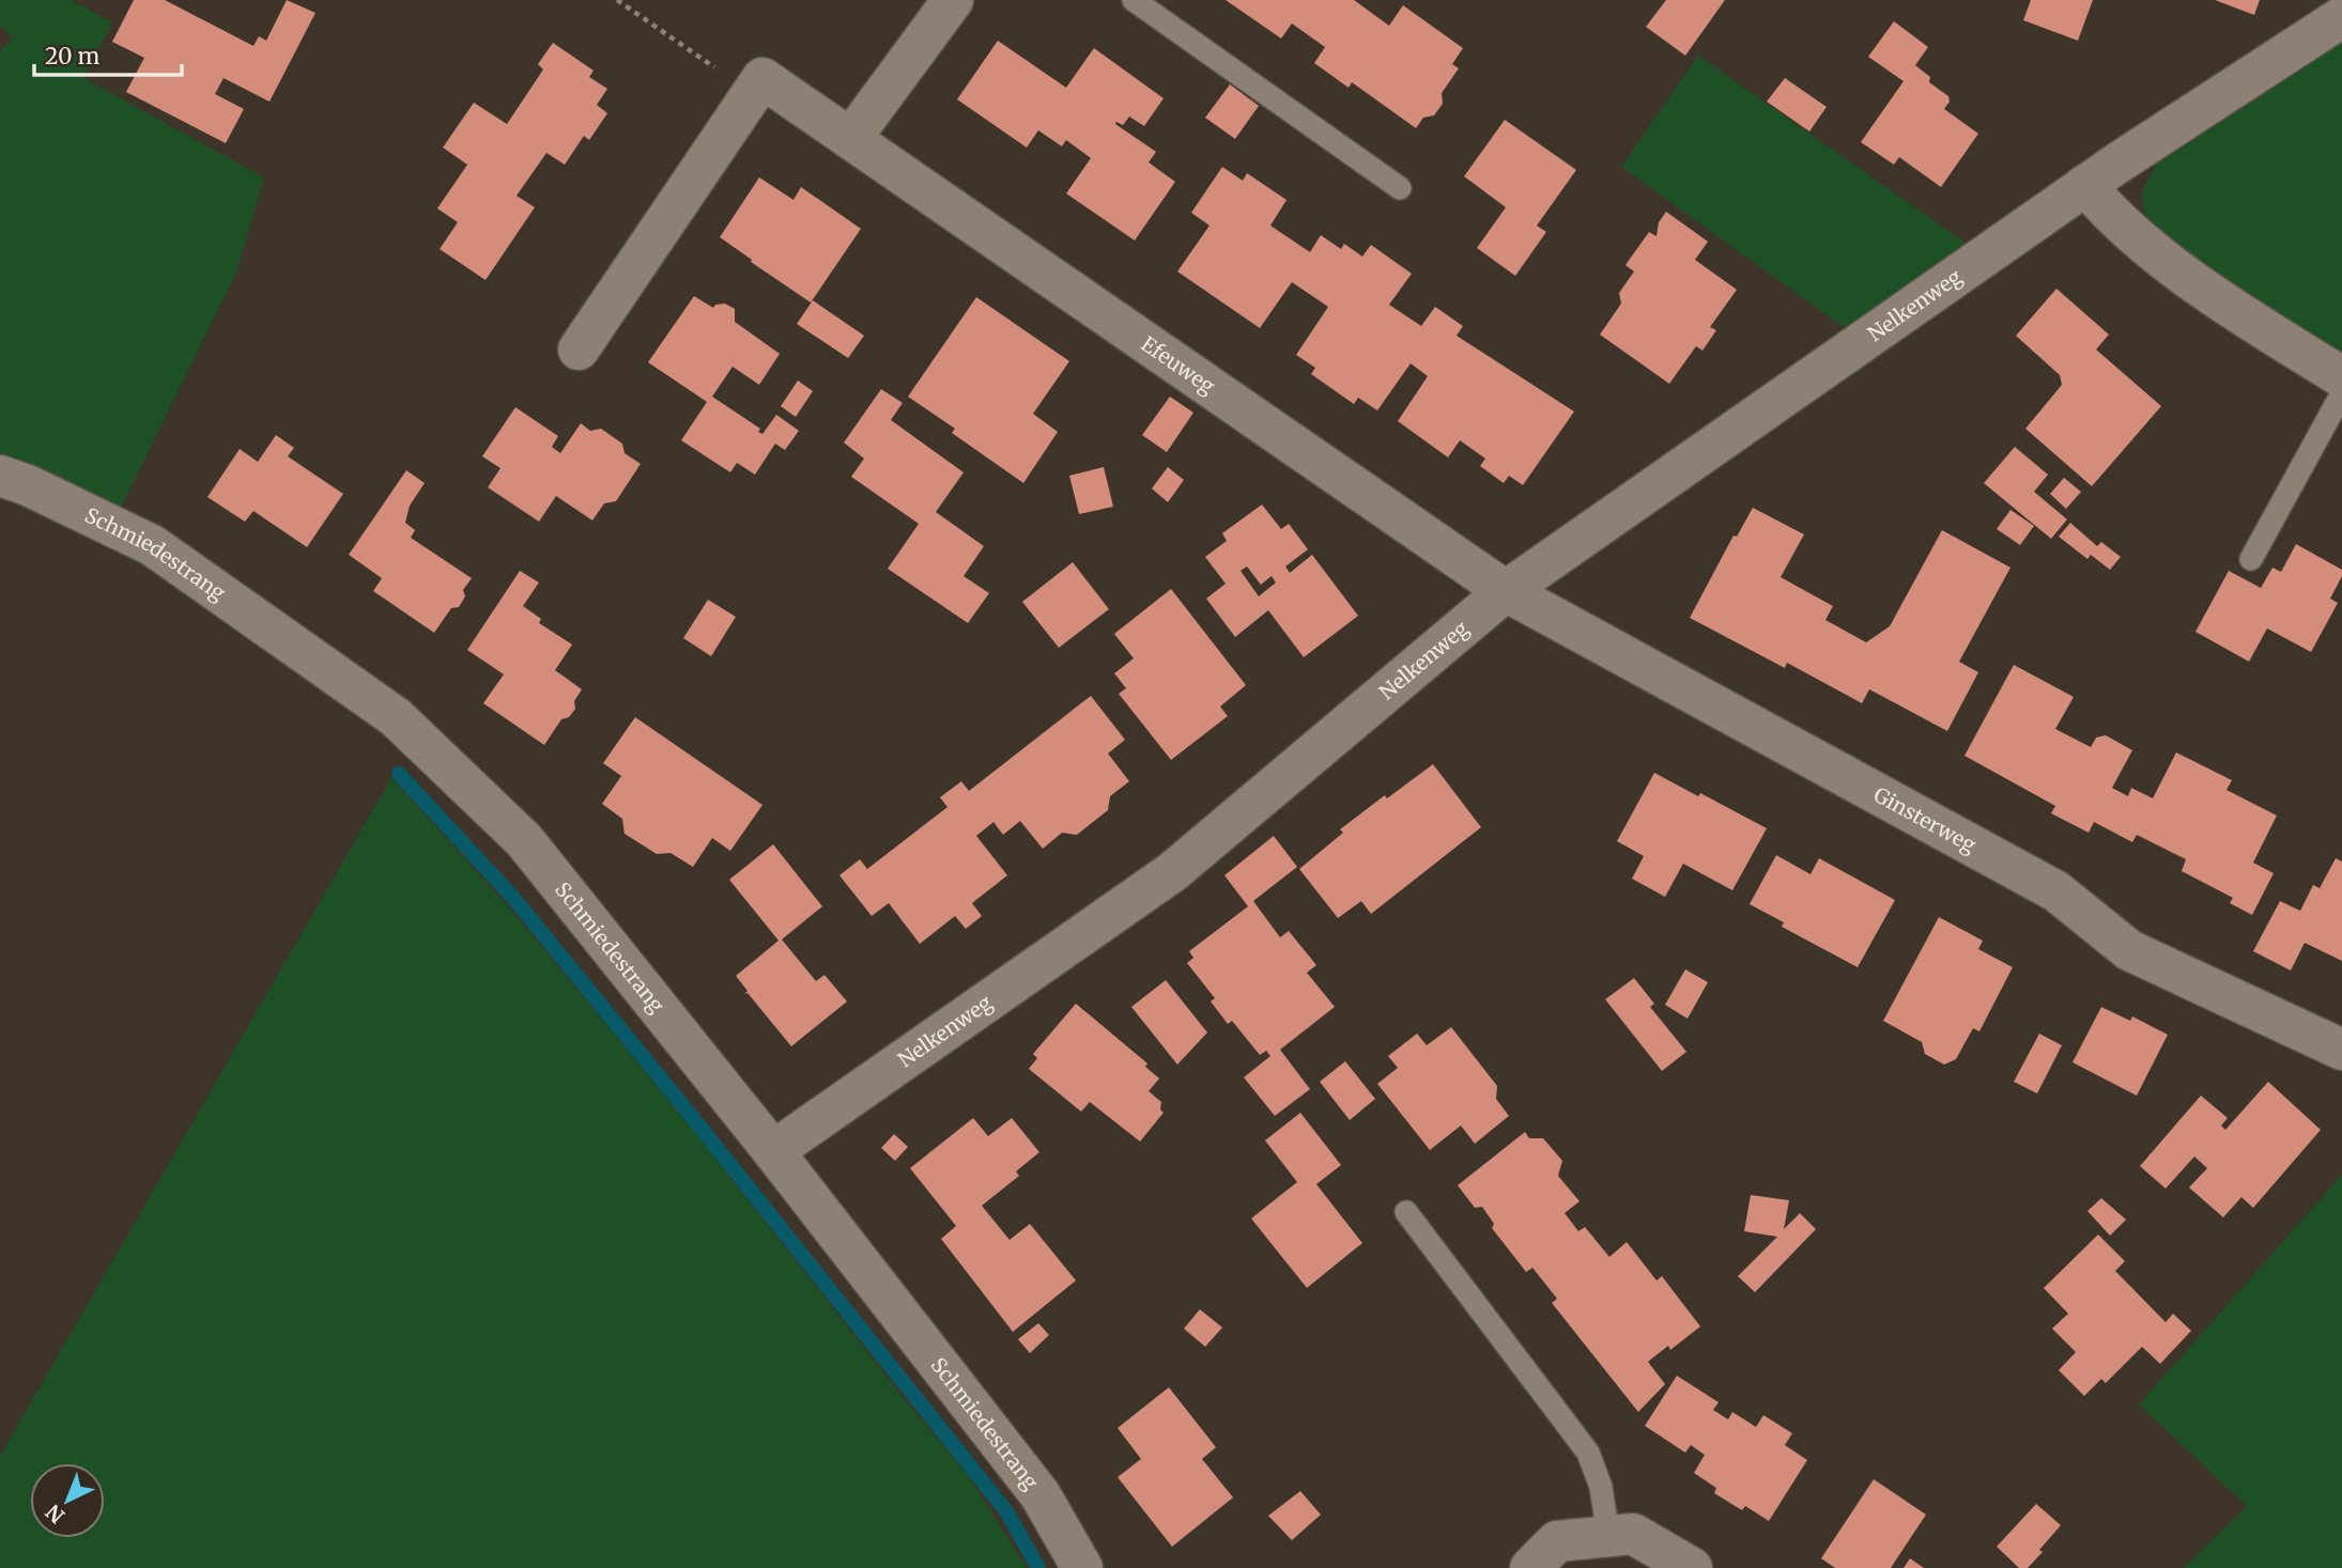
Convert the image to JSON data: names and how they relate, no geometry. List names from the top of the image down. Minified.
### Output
{"streets":{"street":["Nelkenweg","Efeuweg","Schmiedestrang","Ginsterweg"]},"crossings":[["Nelkenweg","Efeuweg"],["Nelkenweg","Schmiedestrang"],["Nelkenweg","Ginsterweg"],["Efeuweg","Ginsterweg"]],"scale_bar":"20 m","north":"bottom left"}
